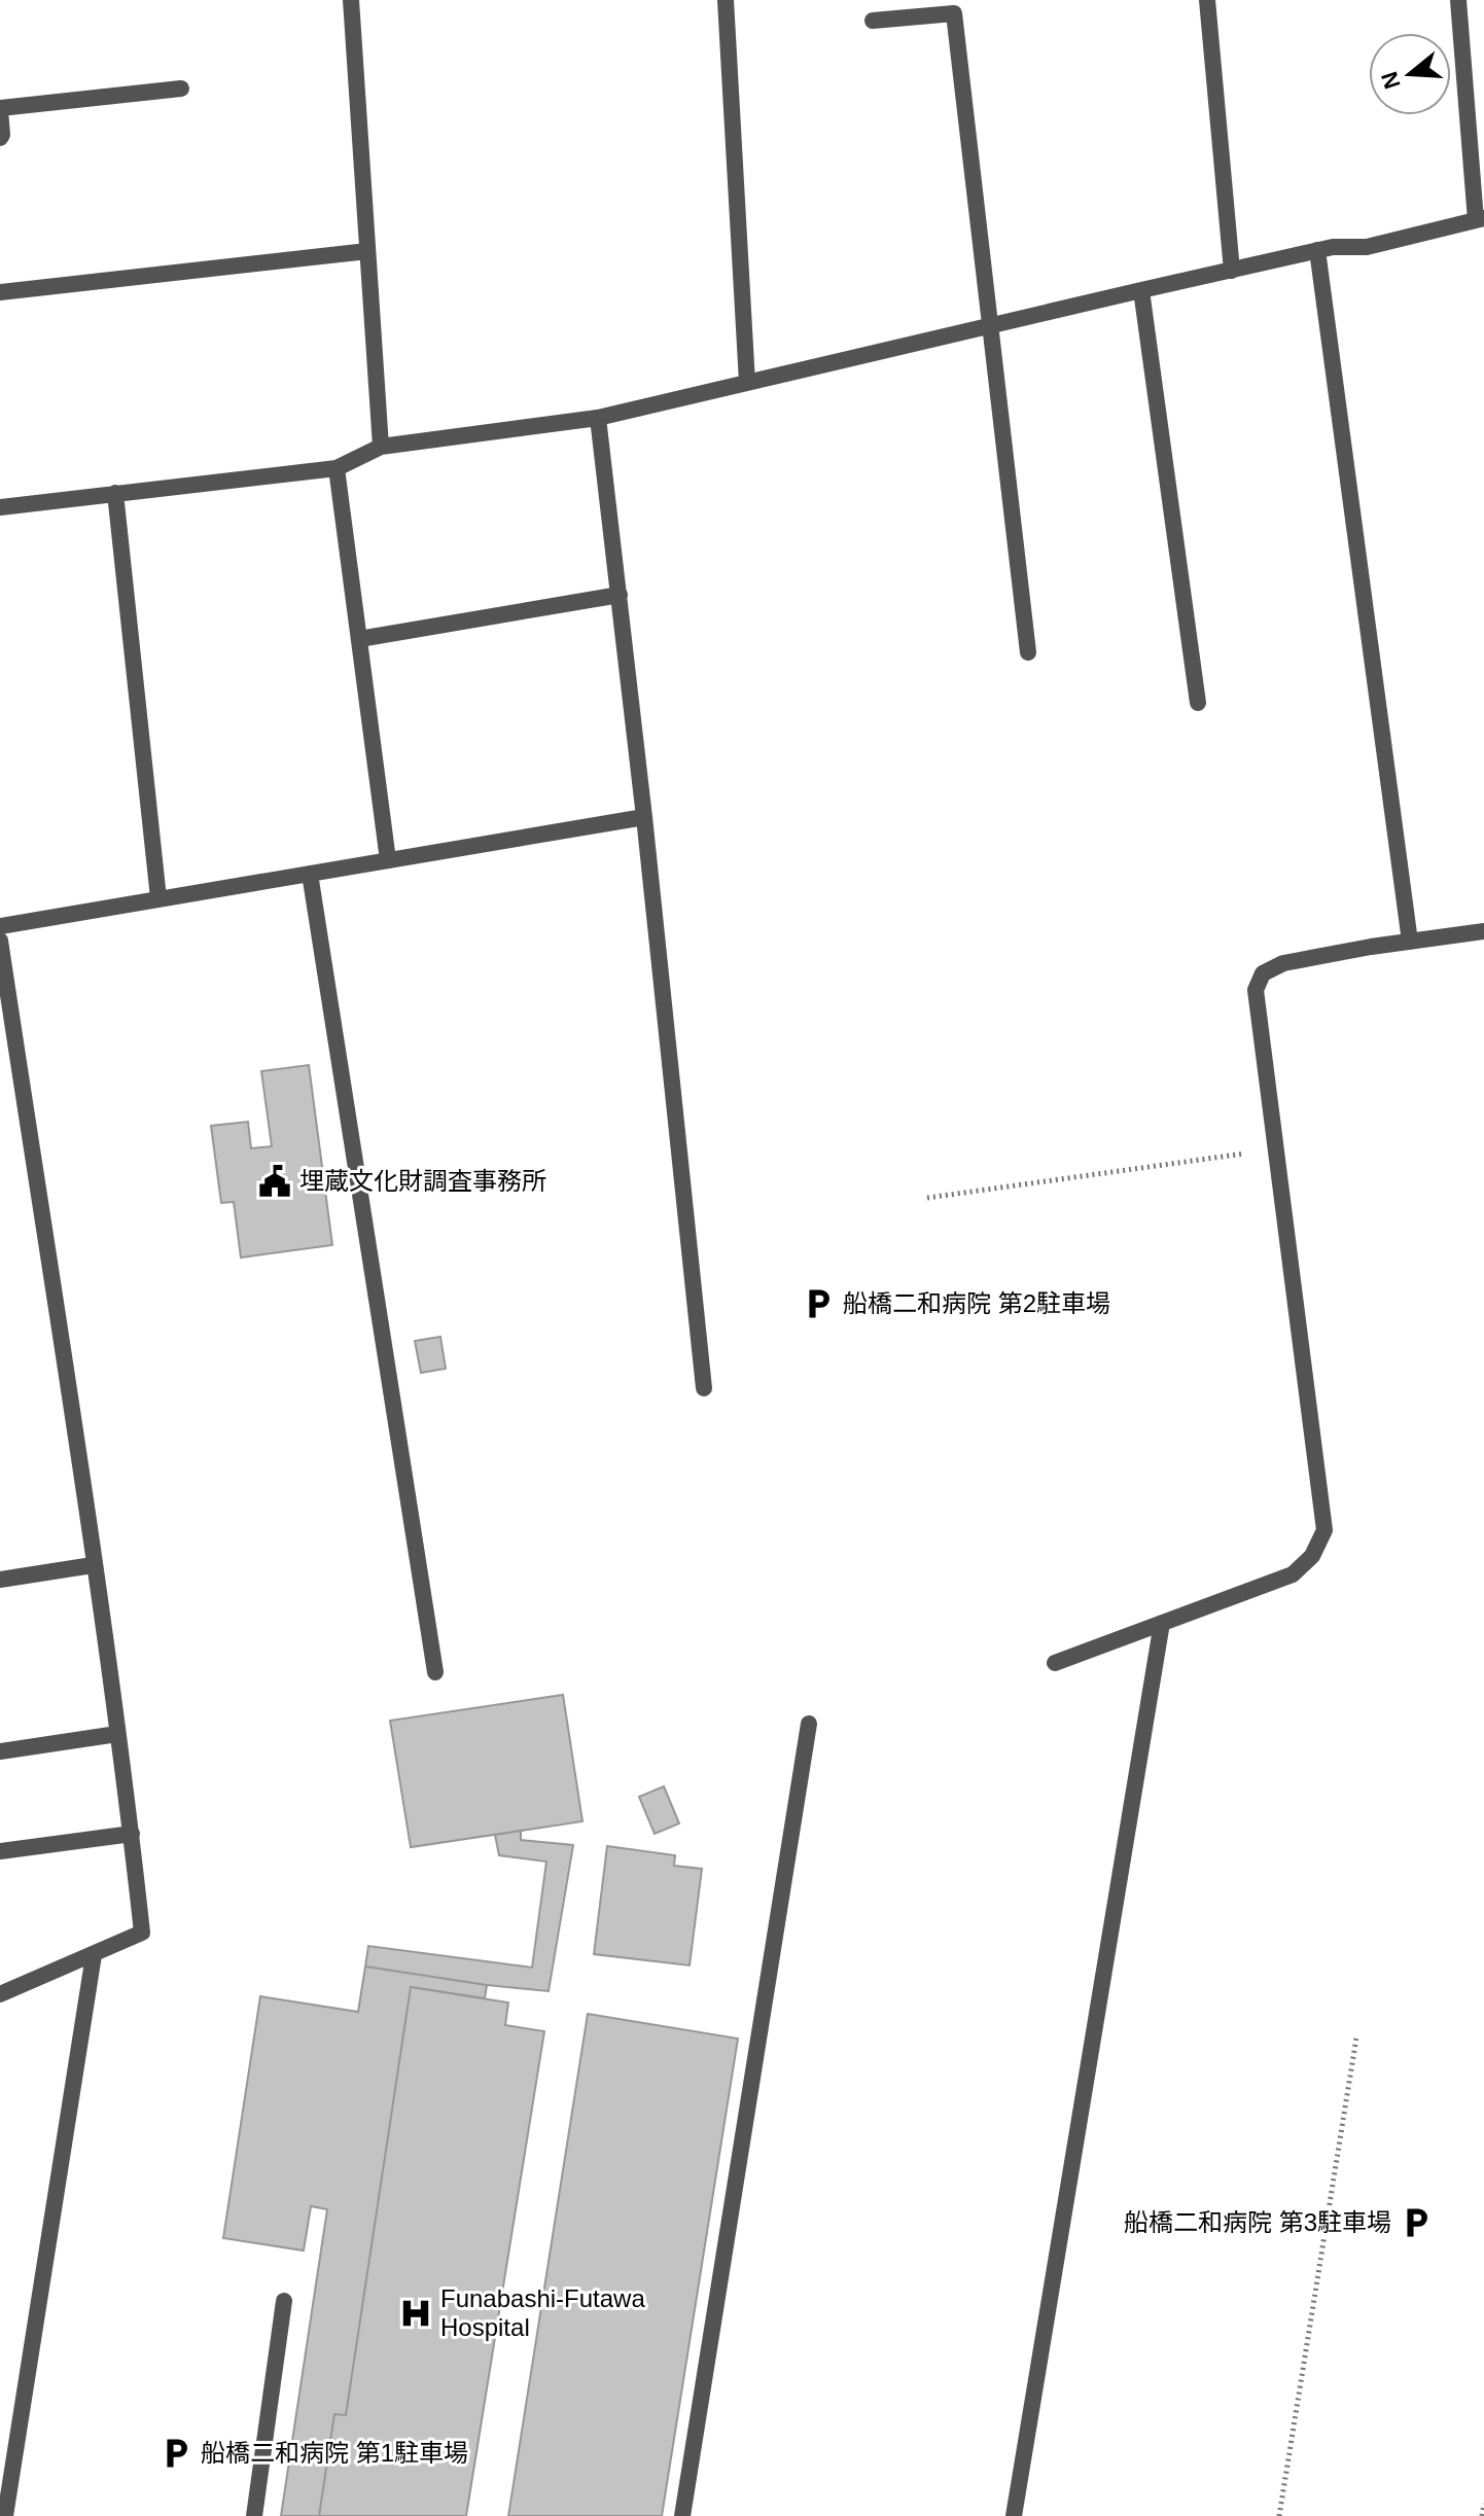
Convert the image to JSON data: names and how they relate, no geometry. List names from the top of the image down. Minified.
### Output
{"places":{"public building":["埋蔵文化財調査事務所"],"parking":["船橋二和病院 第2駐車場","船橋二和病院 第3駐車場","船橋二和病院 第1駐車場"],"hospital":["Funabashi-Futawa Hospital"]},"north":"left"}
